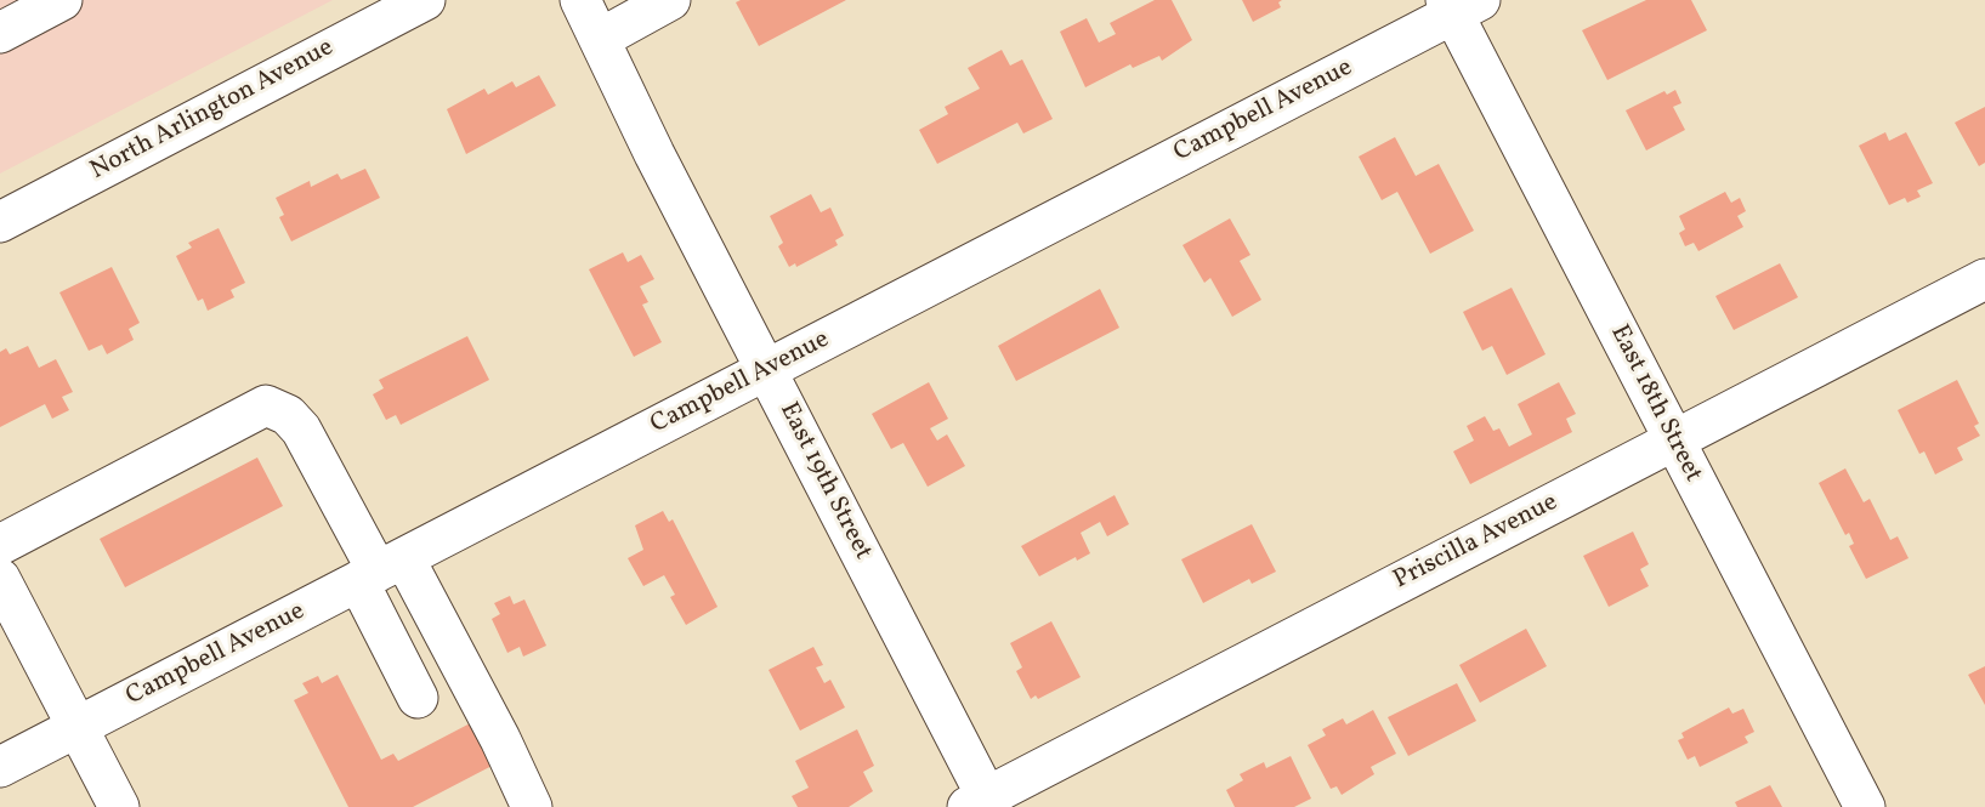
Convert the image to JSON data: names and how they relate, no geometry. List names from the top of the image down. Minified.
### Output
{"streets":{"street":["North Arlington Avenue","Campbell Avenue","East 18th Street","East 19th Street","Priscilla Avenue"]},"crossings":[["Campbell Avenue","East 18th Street"],["Campbell Avenue","East 19th Street"],["East 18th Street","Priscilla Avenue"],["East 19th Street","Priscilla Avenue"]]}
